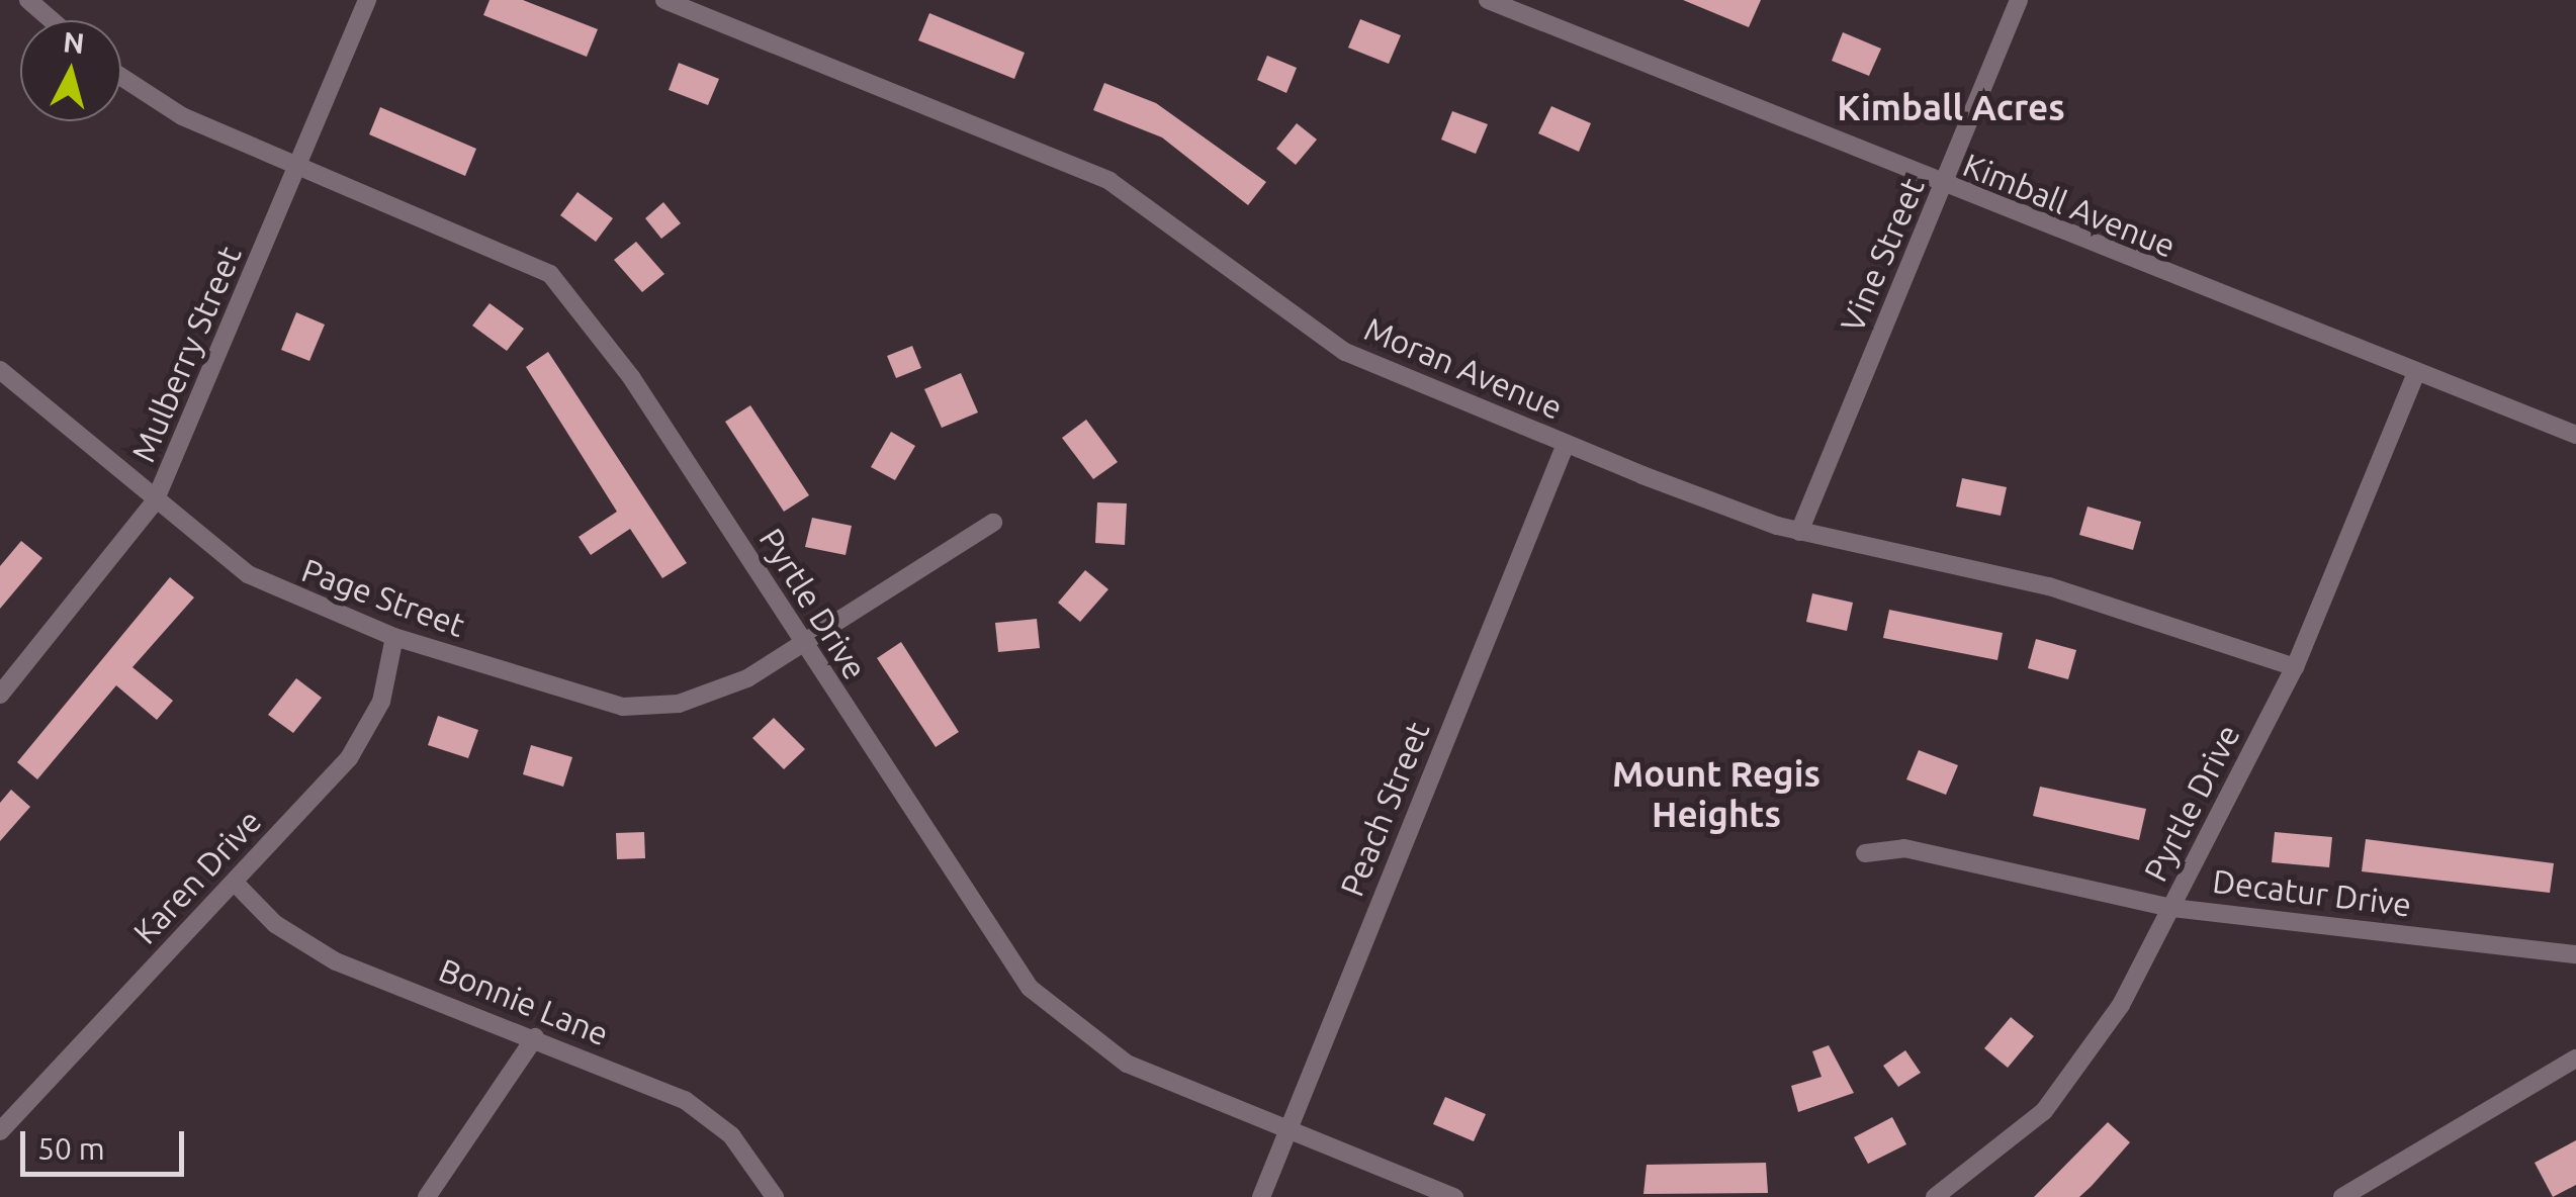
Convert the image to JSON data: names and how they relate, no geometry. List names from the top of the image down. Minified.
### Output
{"streets":{"street":["Kimball Avenue","Vine Street","Mulberry Street","Moran Avenue","Page Street","Pyrtle Drive","Peach Street","Karen Drive","Decatur Drive","Bonnie Lane"]},"crossings":[["Kimball Avenue","Vine Street"],["Kimball Avenue","Pyrtle Drive"],["Vine Street","Moran Avenue"],["Mulberry Street","Page Street"],["Mulberry Street","Pyrtle Drive"],["Moran Avenue","Pyrtle Drive"],["Moran Avenue","Peach Street"],["Page Street","Pyrtle Drive"],["Page Street","Karen Drive"],["Pyrtle Drive","Peach Street"],["Pyrtle Drive","Decatur Drive"],["Karen Drive","Bonnie Lane"]],"districts":["Kimball Acres","Mount Regis Heights"],"scale_bar":"50 m","north":"top"}
